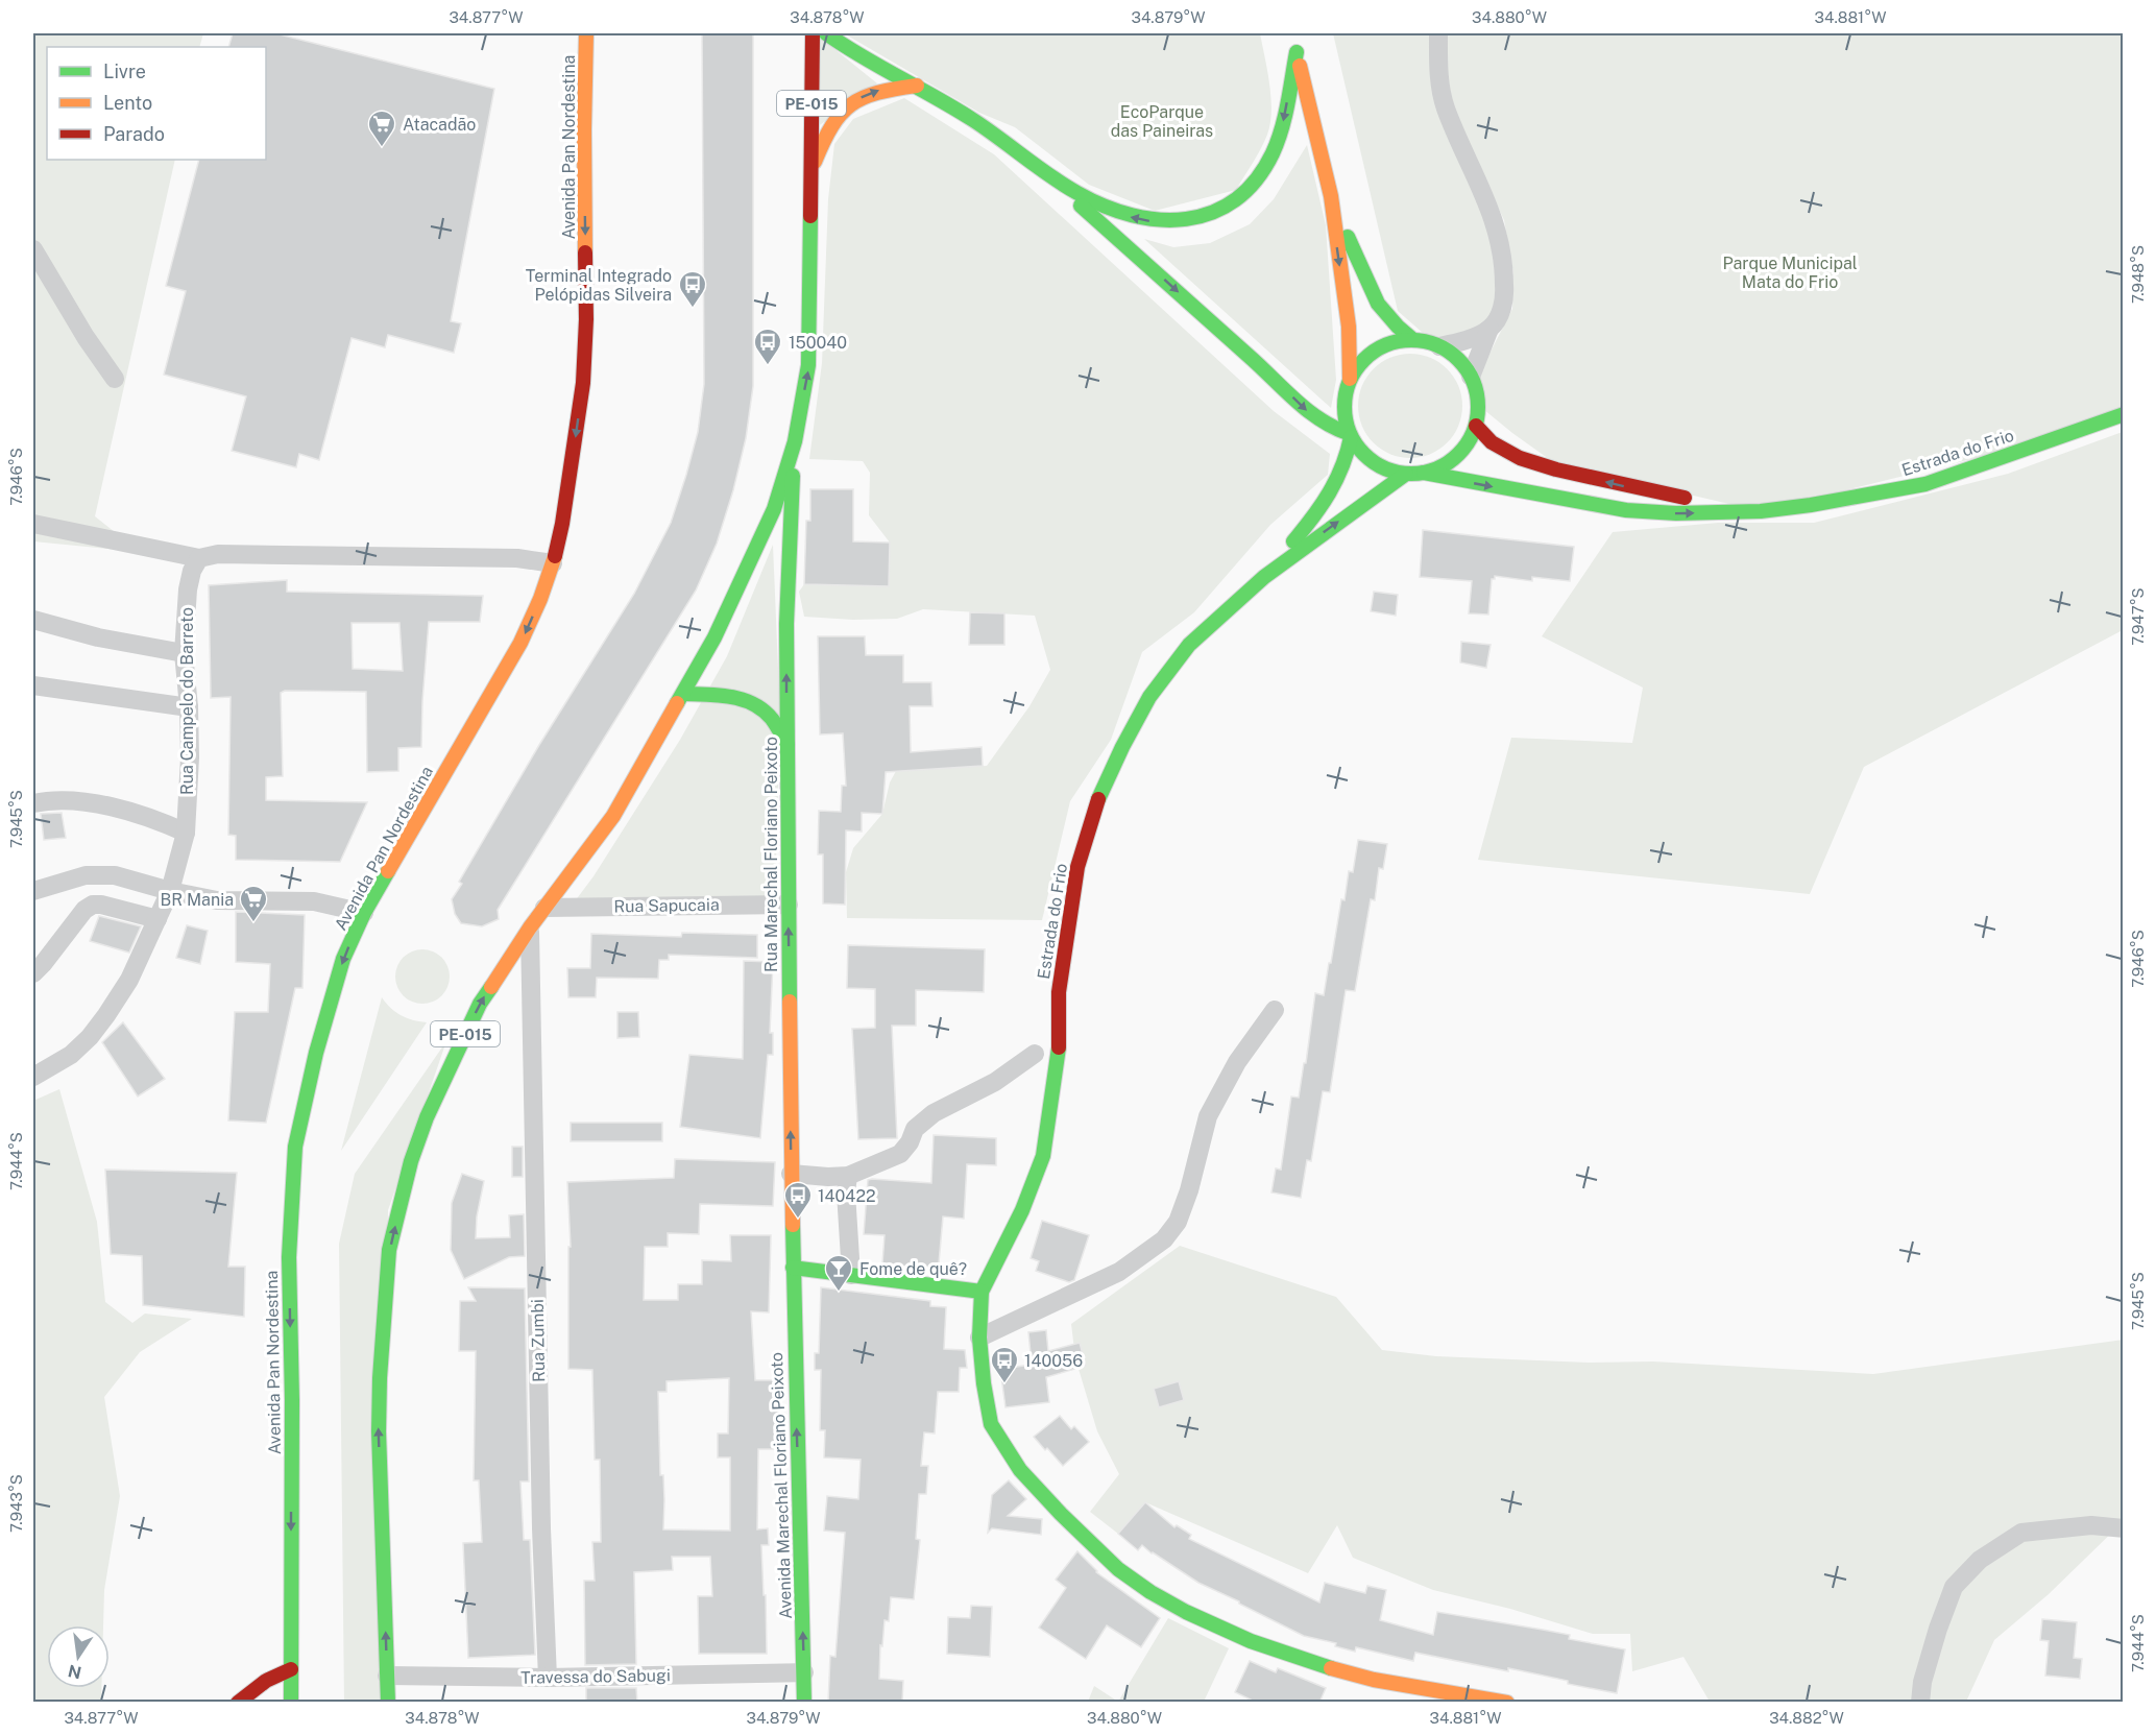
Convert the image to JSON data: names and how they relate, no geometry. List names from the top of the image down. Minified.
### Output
{"streets":{"main road":["PE-015","Avenida Pan Nordestina","Estrada do Frio","Rua Marechal Floriano Peixoto","Avenida Marechal Floriano Peixoto"],"street":["Rua Campelo do Barreto","Rua Sapucaia","Rua Zumbi","Travessa do Sabugi"]},"crossings":[["PE-015","Rua Marechal Floriano Peixoto"],["PE-015","Rua Sapucaia"],["PE-015","Rua Zumbi"],["PE-015","Travessa do Sabugi"],["Rua Marechal Floriano Peixoto","Rua Sapucaia"],["Rua Marechal Floriano Peixoto","Avenida Marechal Floriano Peixoto"],["Rua Zumbi","Travessa do Sabugi"],["Avenida Marechal Floriano Peixoto","Travessa do Sabugi"]],"one_way":["Avenida Marechal Floriano Peixoto"],"parks":["EcoParque das Paineiras","Parque Municipal Mata do Frio"],"places":{"supermarket":["Atacadão","BR Mania"],"bus stop":["Terminal Integrado Pelópidas Silveira","150040","140422","140056"],"bar":["Fome de quê?"]},"legend":["Livre","Lento","Parado"],"north":"bottom","coordinates":["34.877°W","34.878°W","34.879°W","34.880°W","34.881°W","7.948°S","7.946°S","7.947°S","7.945°S","7.944°S","7.943°S","34.882°W"]}
